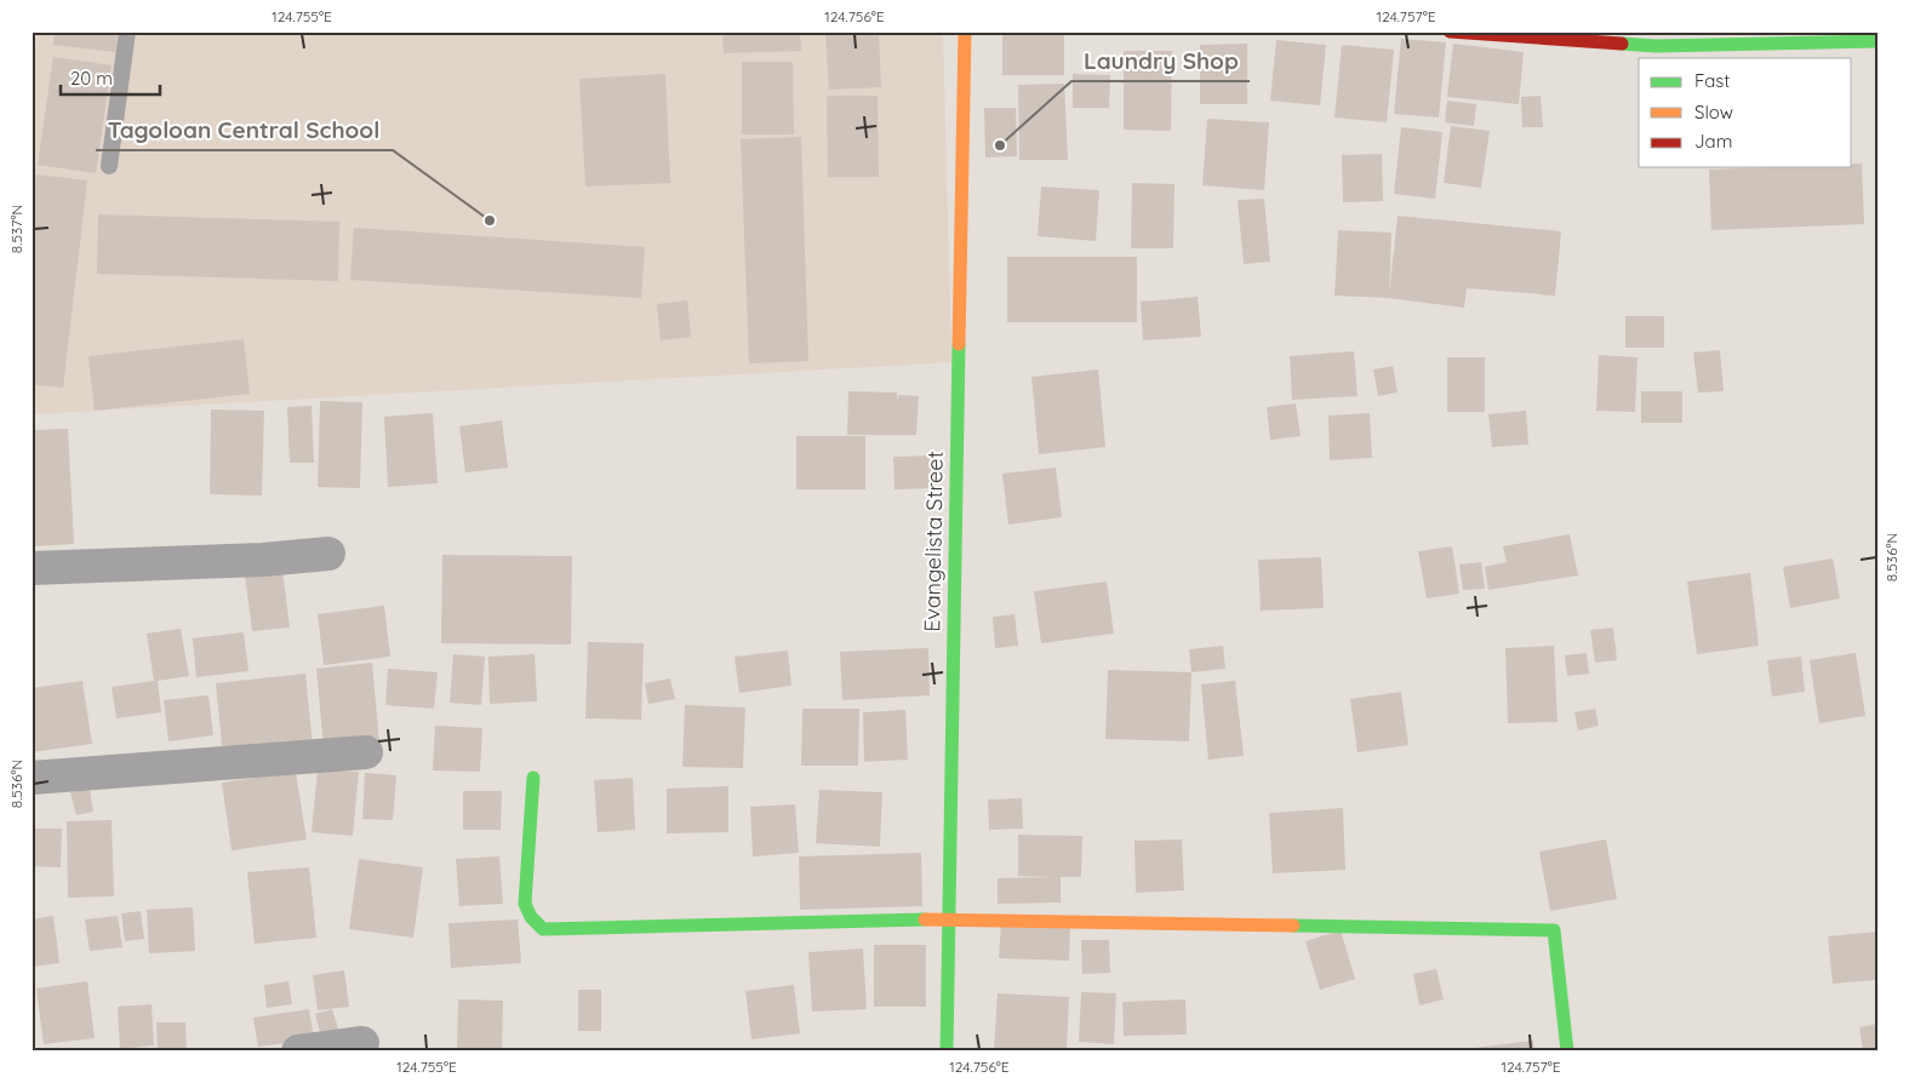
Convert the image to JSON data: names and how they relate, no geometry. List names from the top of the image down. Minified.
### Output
{"streets":{"street":["Evangelista Street"]},"places":["Laundry Shop","Tagoloan Central School"],"legend":["Fast","Slow","Jam"],"scale_bar":"20 m","coordinates":["124.755°E","124.756°E","124.757°E","8.537°N","8.536°N"]}
